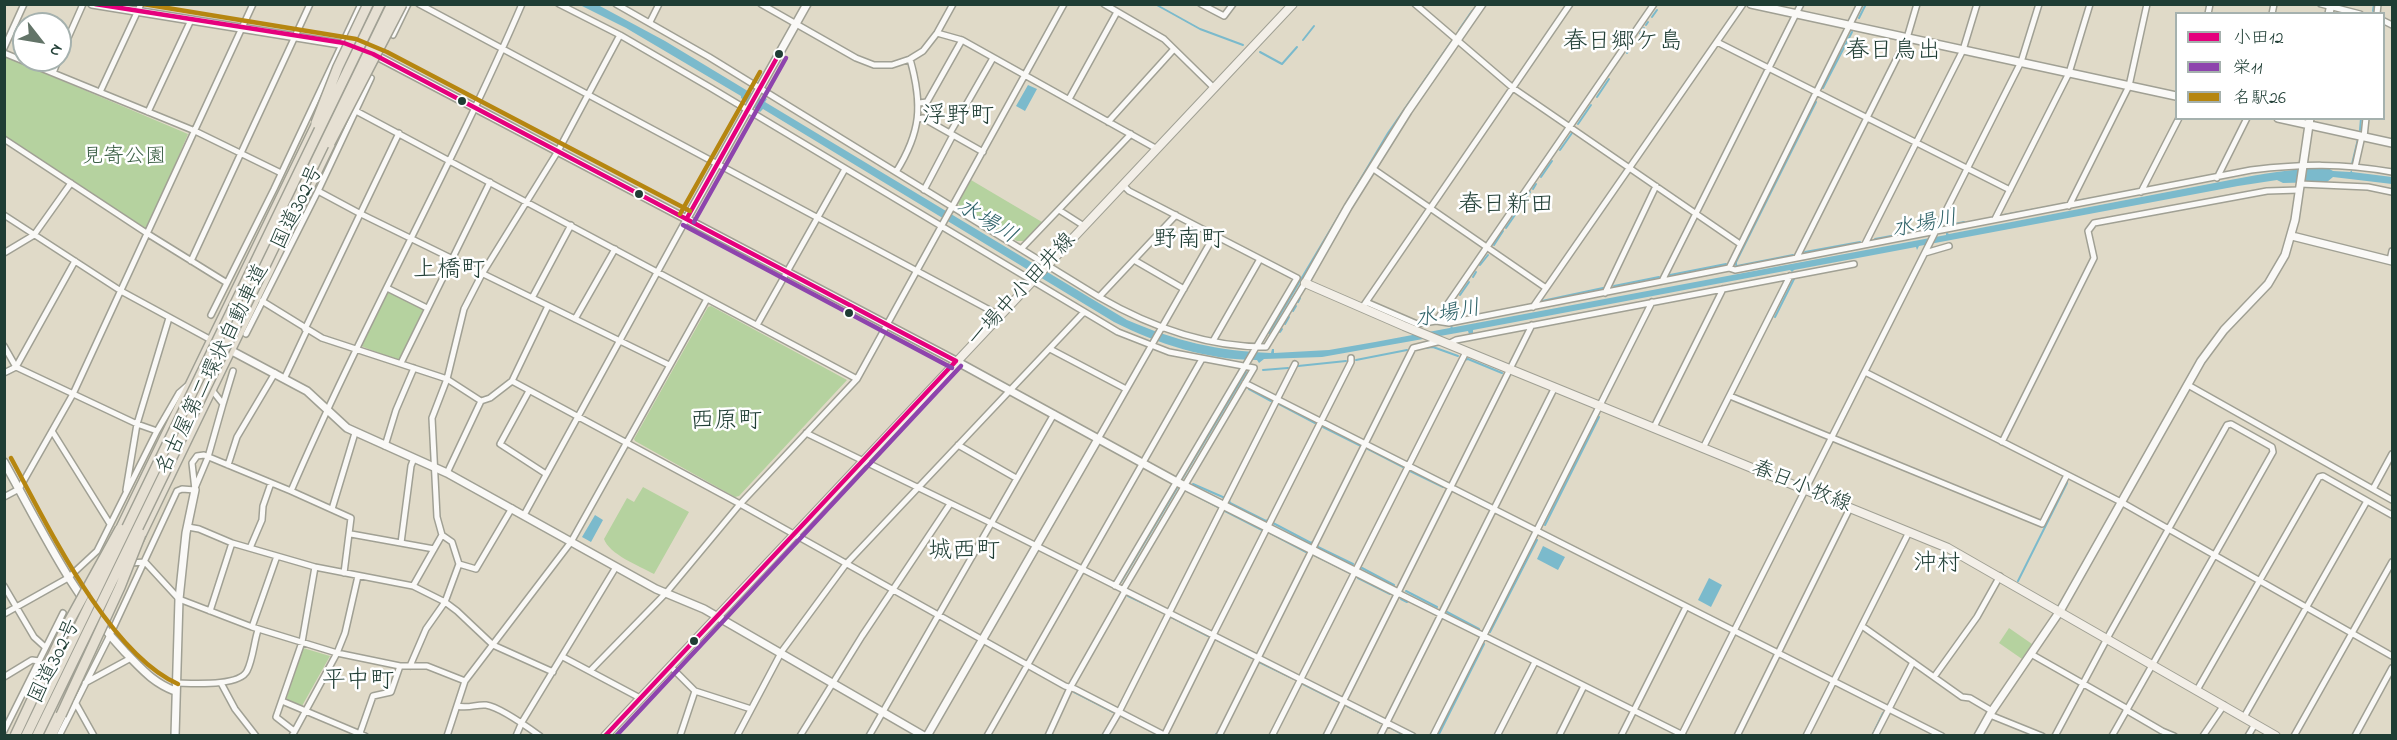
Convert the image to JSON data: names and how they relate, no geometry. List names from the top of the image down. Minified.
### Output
{"streets":{"highway":["国道302号","名古屋第二環状自動車道"],"main road":["一場中小田井線","春日小牧線"]},"crossings":[["国道302号","名古屋第二環状自動車道"]],"districts":["春日郷ケ島","春日鳥出","浮野町","春日新田","野南町","上橋町","西原町","城西町","沖村","平中町"],"water":["水場川"],"parks":["見寄公園"],"lines":["transit line 小田12","transit line 名駅26","transit line 栄11"],"legend":["小田12","栄11","名駅26"],"north":"bottom right"}
